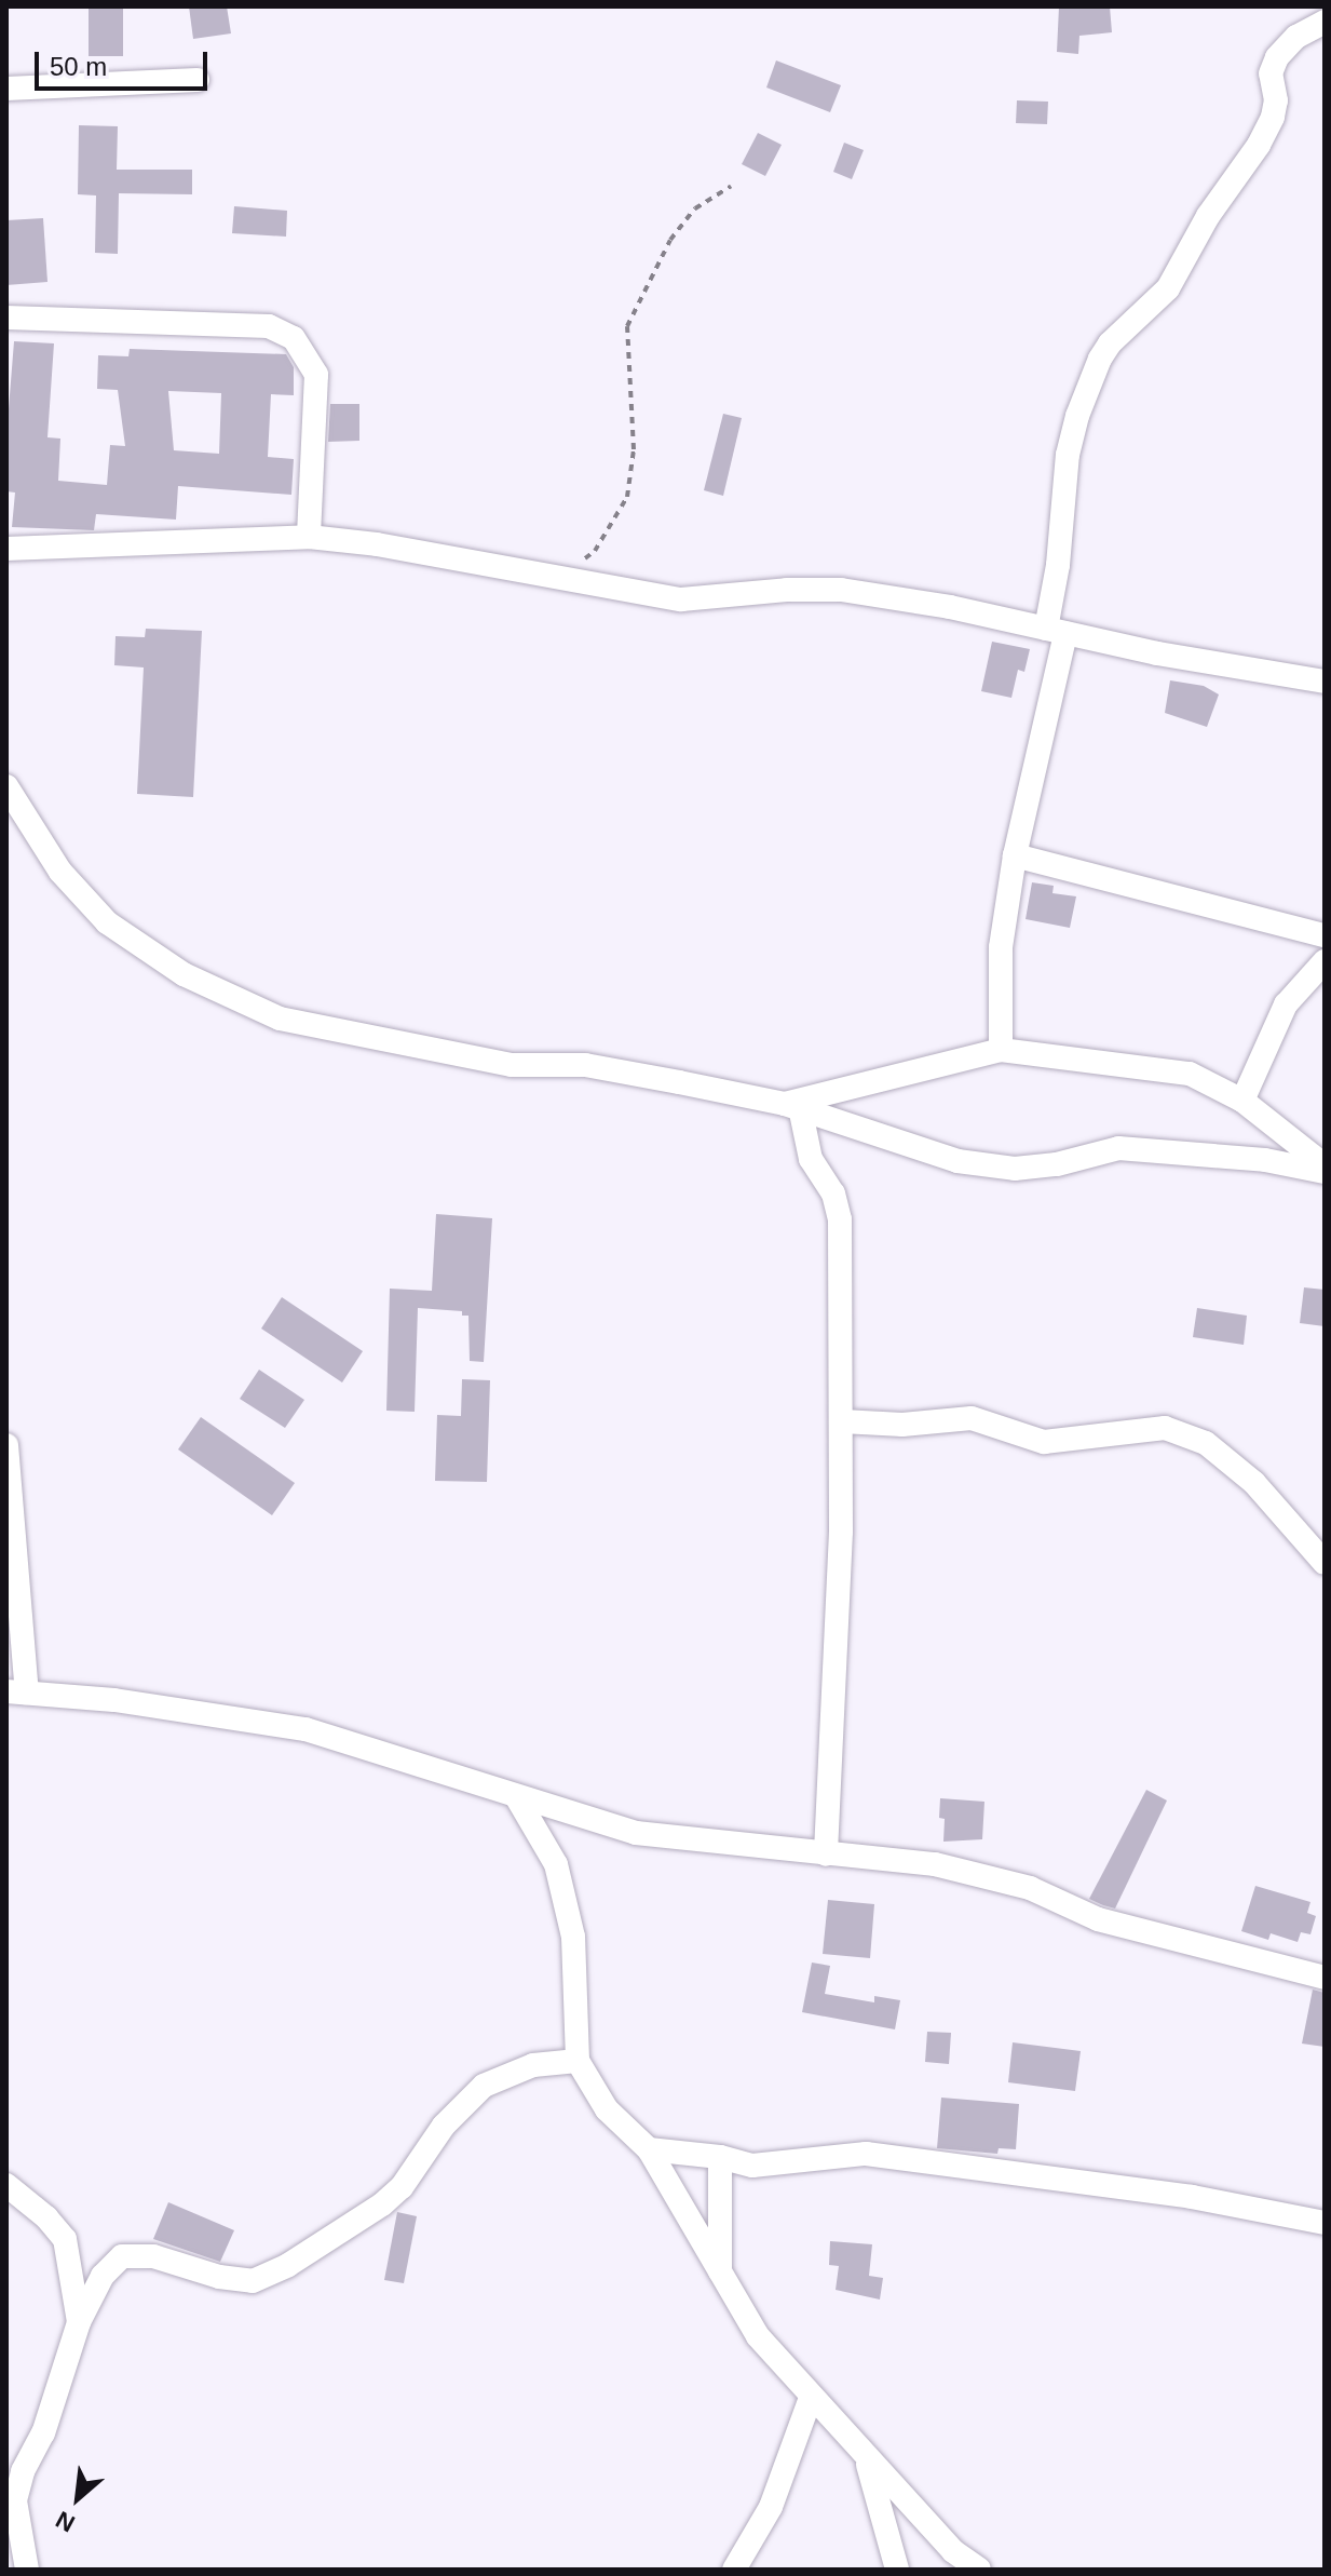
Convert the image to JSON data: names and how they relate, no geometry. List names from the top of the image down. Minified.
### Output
{"scale_bar":"50 m","north":"bottom left"}
